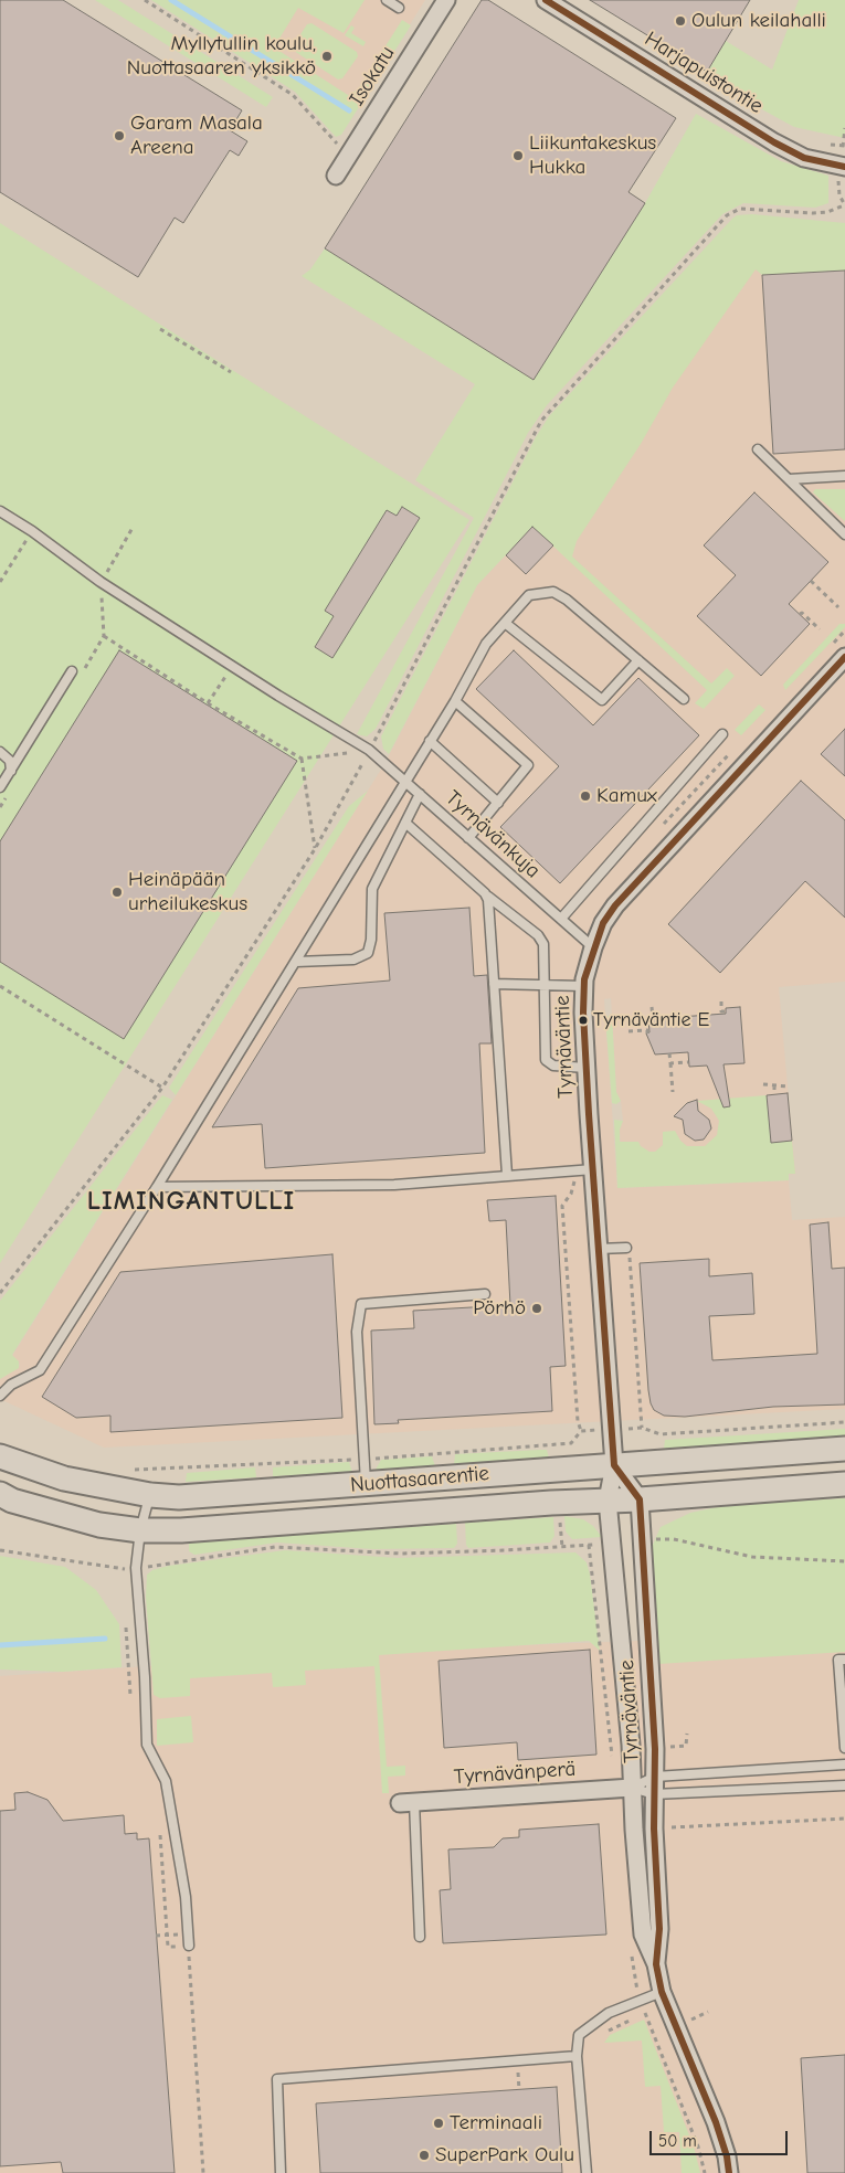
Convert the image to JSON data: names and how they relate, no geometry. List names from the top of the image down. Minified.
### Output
{"streets":{"main road":["Nuottasaarentie"],"street":["Harjapuistontie","Isokatu","Tyrnäväntie","Tyrnävänperä"],"lane":["Tyrnävänkuja"]},"crossings":[["Tyrnävänkuja","Tyrnäväntie"],["Tyrnäväntie","Nuottasaarentie"],["Tyrnäväntie","Tyrnävänperä"]],"districts":["LIMINGANTULLI"],"places":["Oulun keilahalli","Myllytullin koulu, Nuottasaaren yksikkö","Garam Masala Areena","Liikuntakeskus Hukka","Kamux","Heinäpään urheilukeskus","Tyrnäväntie E","Pörhö","Terminaali","SuperPark Oulu"],"scale_bar":"50 m"}
